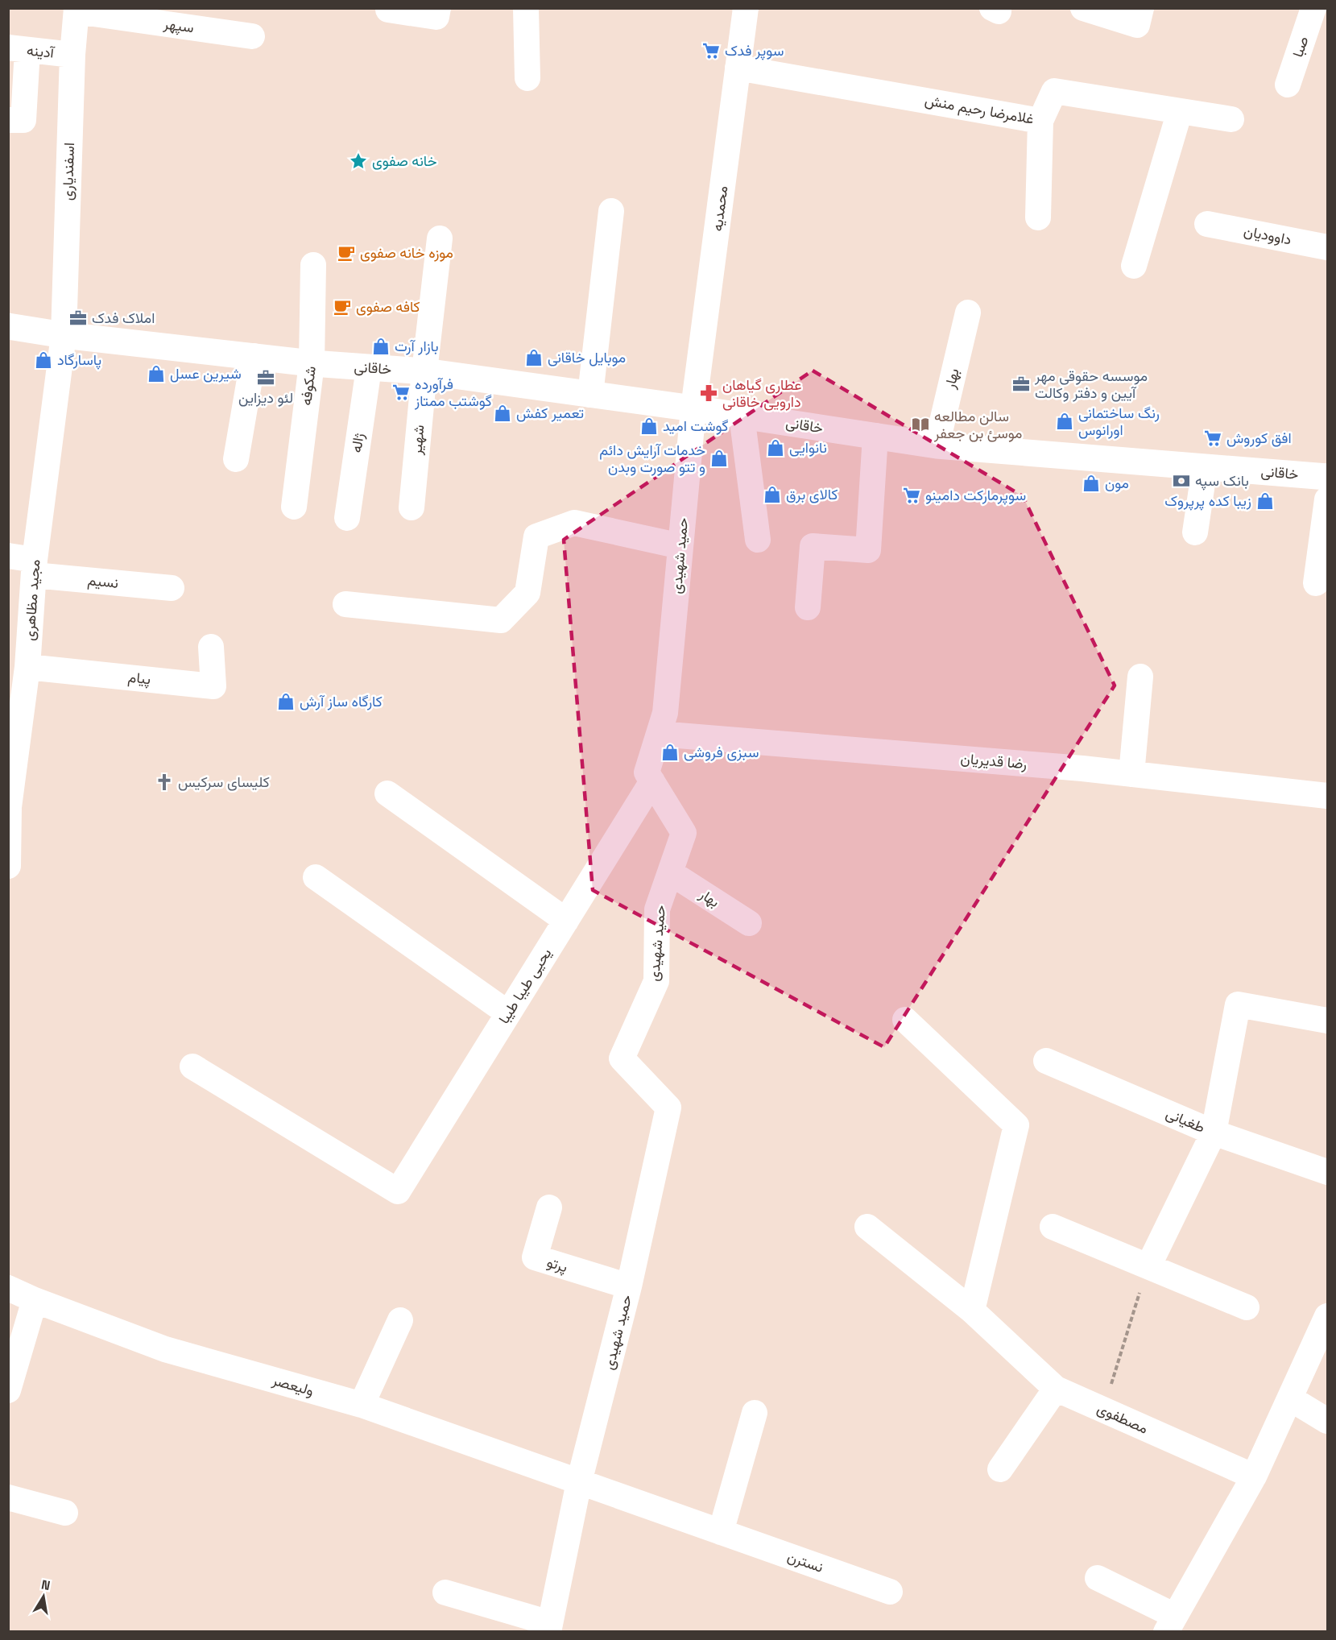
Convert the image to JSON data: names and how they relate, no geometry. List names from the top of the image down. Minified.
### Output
{"streets":{"street":["سپهر","صبا","آدینه","غلامرضا رحیم منش","اسفندیاری","محمدیه","داوودیان","خاقانی","بهار","شکوفه","شهیر","ژاله","حمید شهیدی","نسیم","مجید مظاهری","پیام","رضا قدیریان","یحیی طیبا طیبا","طغیانی","پرتو","ولیعصر","مصطفوی","نسترن"]},"crossings":[["سپهر","اسفندیاری"],["آدینه","اسفندیاری"],["غلامرضا رحیم منش","محمدیه"],["اسفندیاری","خاقانی"],["اسفندیاری","مجید مظاهری"],["محمدیه","خاقانی"],["محمدیه","حمید شهیدی"],["خاقانی","بهار"],["خاقانی","شکوفه"],["خاقانی","شهیر"],["خاقانی","ژاله"],["خاقانی","حمید شهیدی"],["خاقانی","مجید مظاهری"],["بهار","حمید شهیدی"],["حمید شهیدی","رضا قدیریان"],["حمید شهیدی","یحیی طیبا طیبا"],["حمید شهیدی","پرتو"],["حمید شهیدی","ولیعصر"],["حمید شهیدی","نسترن"],["نسیم","مجید مظاهری"],["مجید مظاهری","پیام"],["ولیعصر","نسترن"]],"places":{"supermarket":["سوپر فدک","فرآورده گوشتب ممتاز","افق کوروش","سوپرمارکت دامینو"],"place":["خانه صفوی"],"cafe":["موزه خانه صفوی","کافه صفوی"],"office":["املاک فدک","لئو دیزاین","موسسه حقوقی مهر آیین و دفتر وکالت"],"shop":["بازار آرت","موبایل خاقانی","پاسارگاد","شیرین عسل","تعمیر کفش","رنگ ساختمانی اورانوس","گوشت امید","نانوایی","خدمات آرایش دائم و تتو صورت وبدن","مون","کالای برق","زیبا کده پرپروک","کارگاه ساز آرش","سبزی فروشی"],"pharmacy":["عطاری گیاهان دارویی خاقانی"],"library":["سالن مطالعه موسئ بن جعفر"],"bank":["بانک سپه"],"church":["کلیسای سرکیس"]},"north":"top"}
